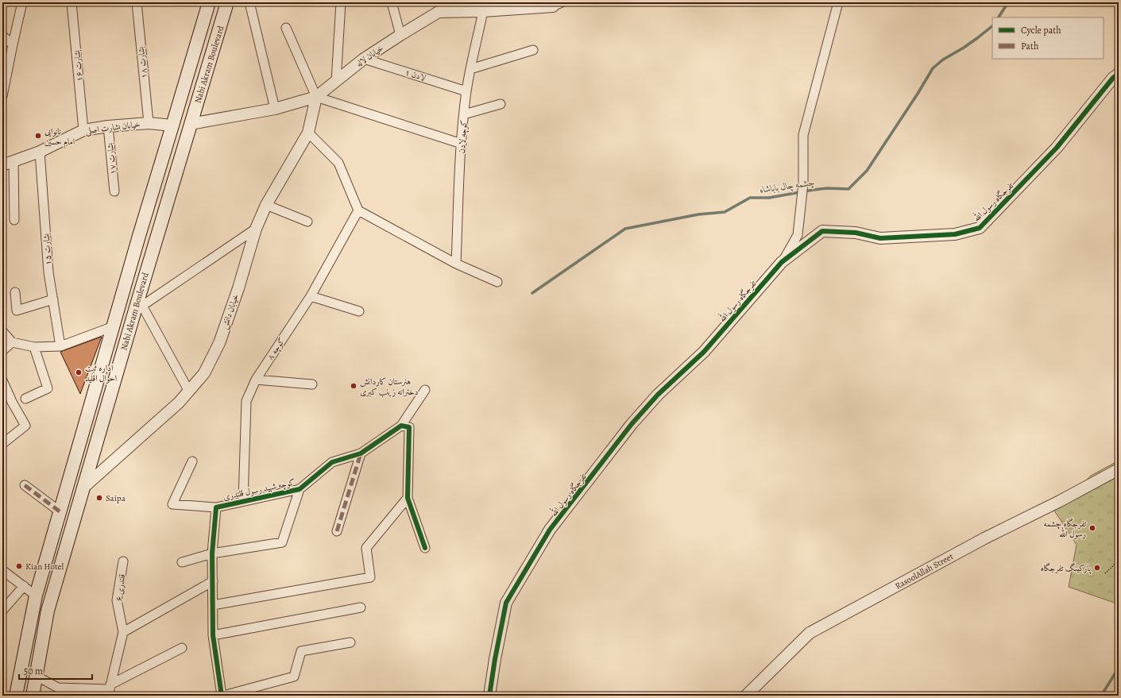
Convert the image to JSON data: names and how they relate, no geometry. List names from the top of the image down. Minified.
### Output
{"streets":{"main road":["Nabi Akram Boulevard"],"street":["خیابان لاله","بشارت ۱۸","بشارت ۱۶","لادن ۱","خیابان بشارت اصلی","کوچه لادن","بشارت ۱۷","تفرجگاه رسول الله","بشارت ۱۵","خیابان دانش","کوچه ۸","کوچه شهید رسول قلندری","RasoolAllah Street","قلندری ۶"]},"crossings":[["خیابان لاله","Nabi Akram Boulevard"],["خیابان لاله","لادن ۱"],["خیابان لاله","کوچه لادن"],["خیابان لاله","خیابان دانش"],["بشارت ۱۸","خیابان بشارت اصلی"],["Nabi Akram Boulevard","خیابان بشارت اصلی"],["Nabi Akram Boulevard","خیابان دانش"],["بشارت ۱۶","خیابان بشارت اصلی"],["لادن ۱","کوچه لادن"],["خیابان بشارت اصلی","بشارت ۱۷"],["خیابان بشارت اصلی","بشارت ۱۵"],["کوچه ۸","کوچه شهید رسول قلندری"]],"water":["چشمه چال باباشاه"],"places":["نانوایی امام حسین","اداره ثبت احوال اقلید","هنرستان کاردانش دخترانه زینب کبری","Saipa","تفرجگاه چشمه رسول الله","Kian Hotel","پارکینگ تفرجگاه"],"legend":["Cycle path","Path"],"scale_bar":"50 m"}
